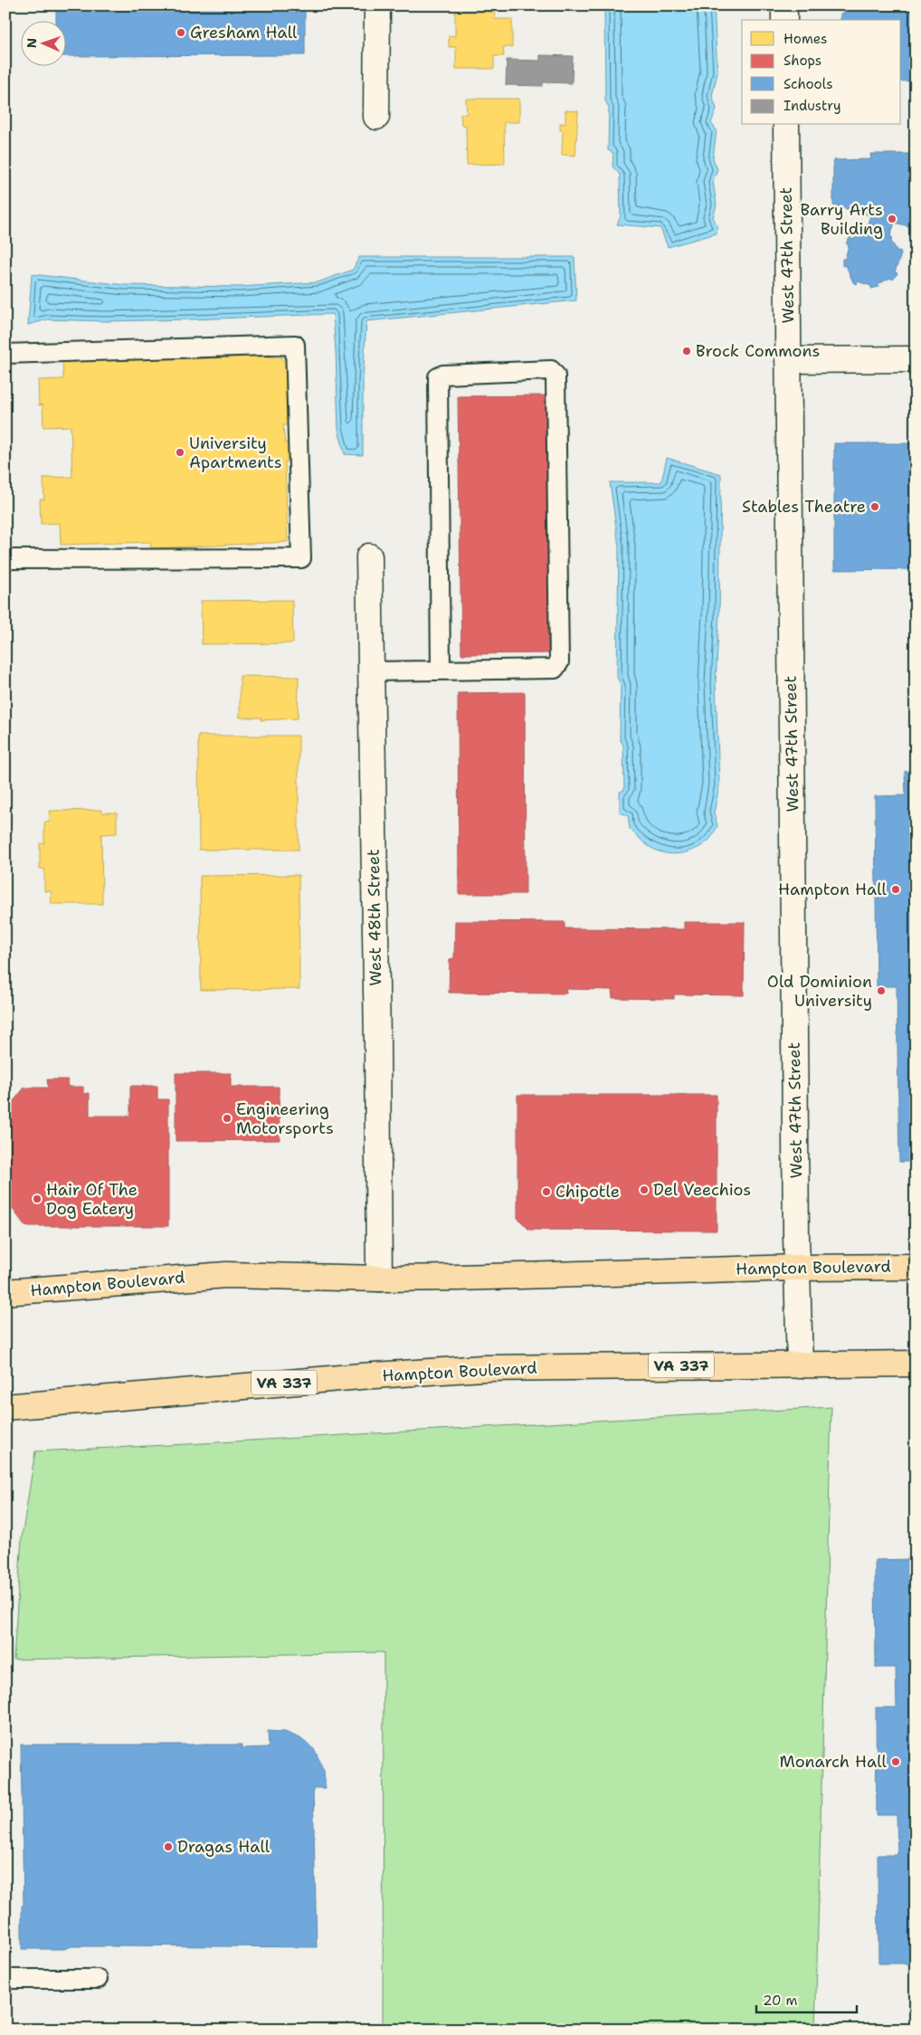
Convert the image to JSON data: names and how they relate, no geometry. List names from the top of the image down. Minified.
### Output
{"streets":{"main road":["Hampton Boulevard","VA 337"],"street":["West 47th Street","West 48th Street"]},"crossings":[["West 47th Street","Hampton Boulevard"],["West 48th Street","Hampton Boulevard"]],"places":["Gresham Hall","Barry Arts Building","Brock Commons","University Apartments","Stables Theatre","Hampton Hall","Old Dominion University","Engineering Motorsports","Del Veechios","Chipotle","Hair Of The Dog Eatery","Monarch Hall","Dragas Hall"],"legend":["Homes","Shops","Schools","Industry"],"scale_bar":"20 m","north":"left"}
